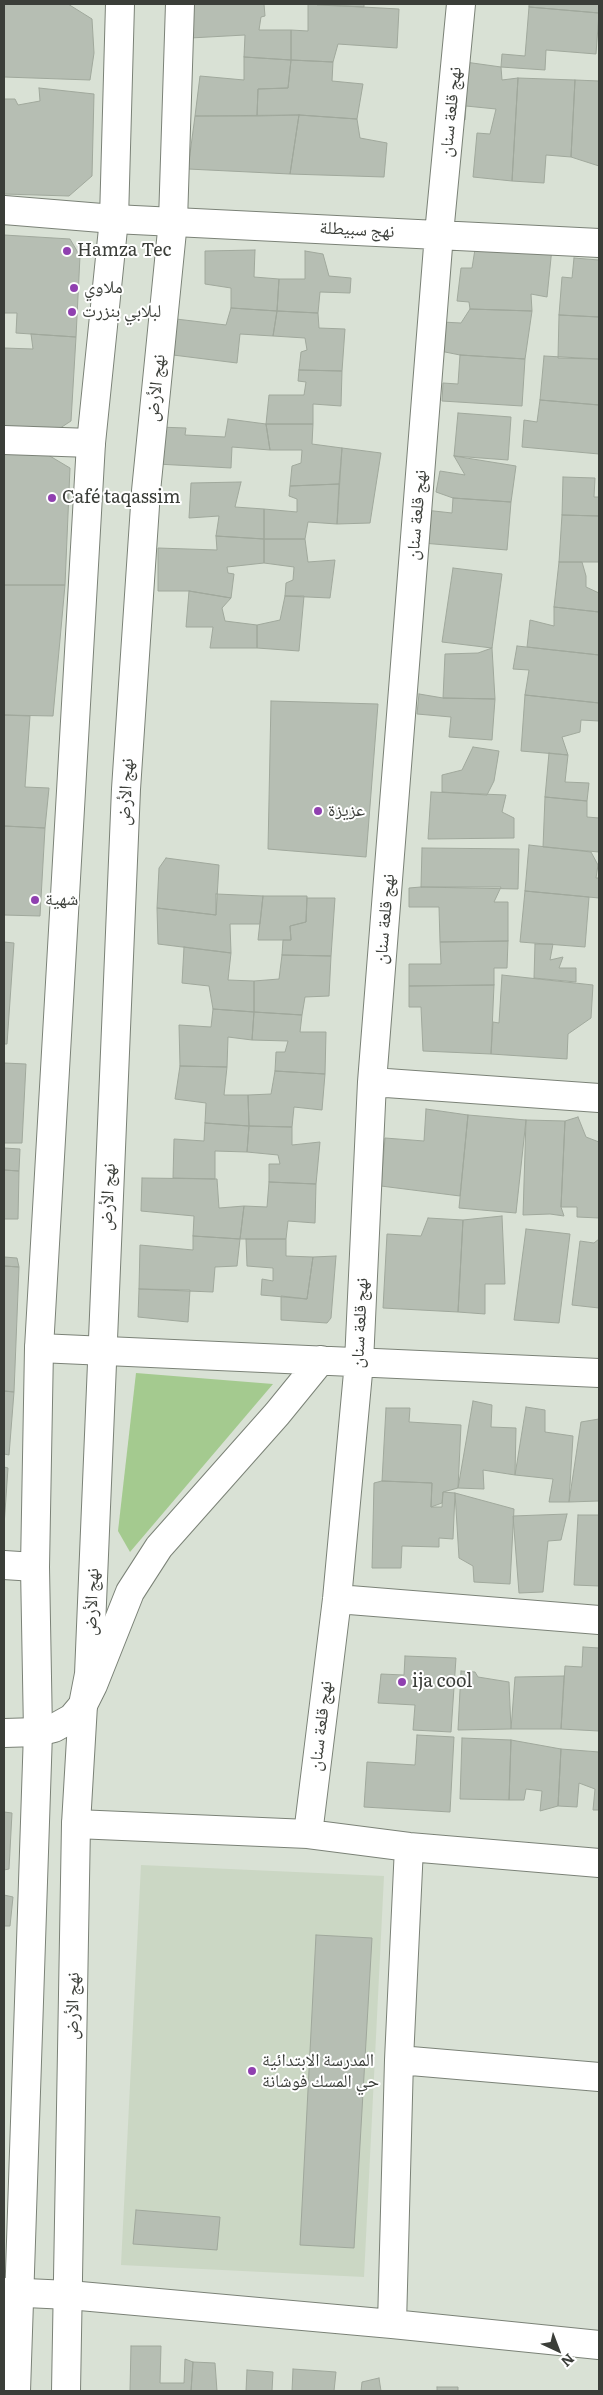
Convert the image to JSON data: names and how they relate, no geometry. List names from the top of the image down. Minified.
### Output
{"streets":{"street":["نهج قلعة سنان","نهج سبيطلة","نهج الأرض"]},"crossings":[["نهج قلعة سنان","نهج سبيطلة"],["نهج سبيطلة","نهج الأرض"]],"places":["Hamza Tec","ملاوي","لبلابي بنزرت","Café taqassim","عزيزة","شهية","ija cool","المدرسة الابتدائية حي المسك فوشانة"],"north":"bottom right"}
